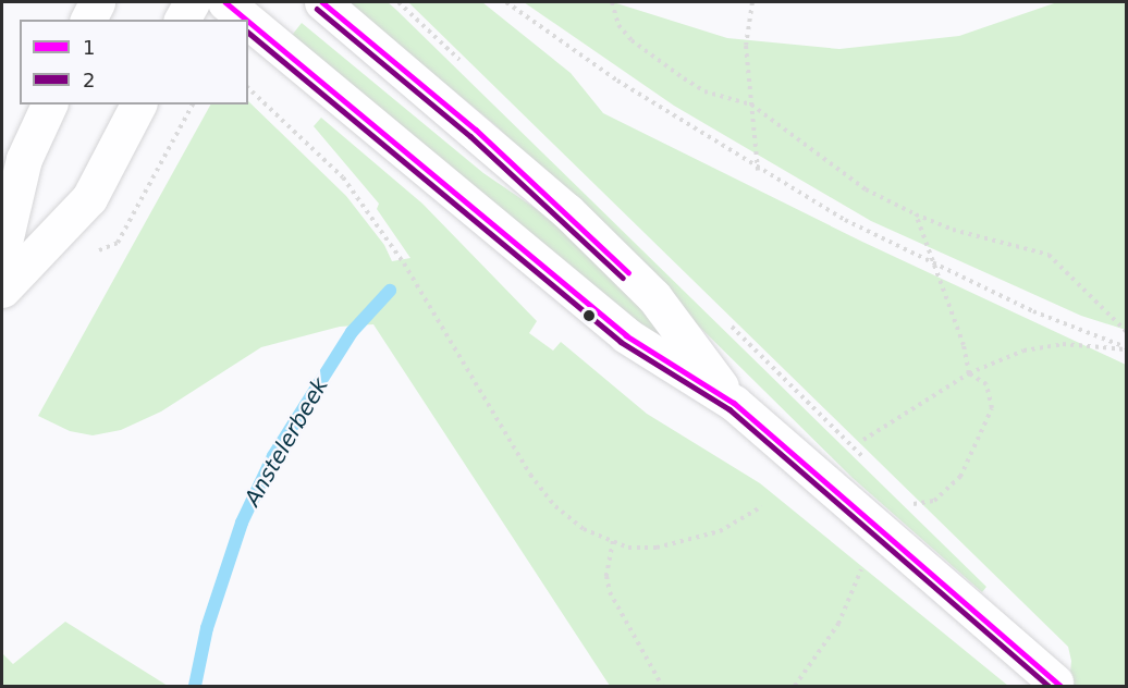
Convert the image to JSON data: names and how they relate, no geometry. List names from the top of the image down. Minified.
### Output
{"water":["Anstelerbeek"],"lines":["transit line 1","transit line 2"],"legend":["1","2"]}
